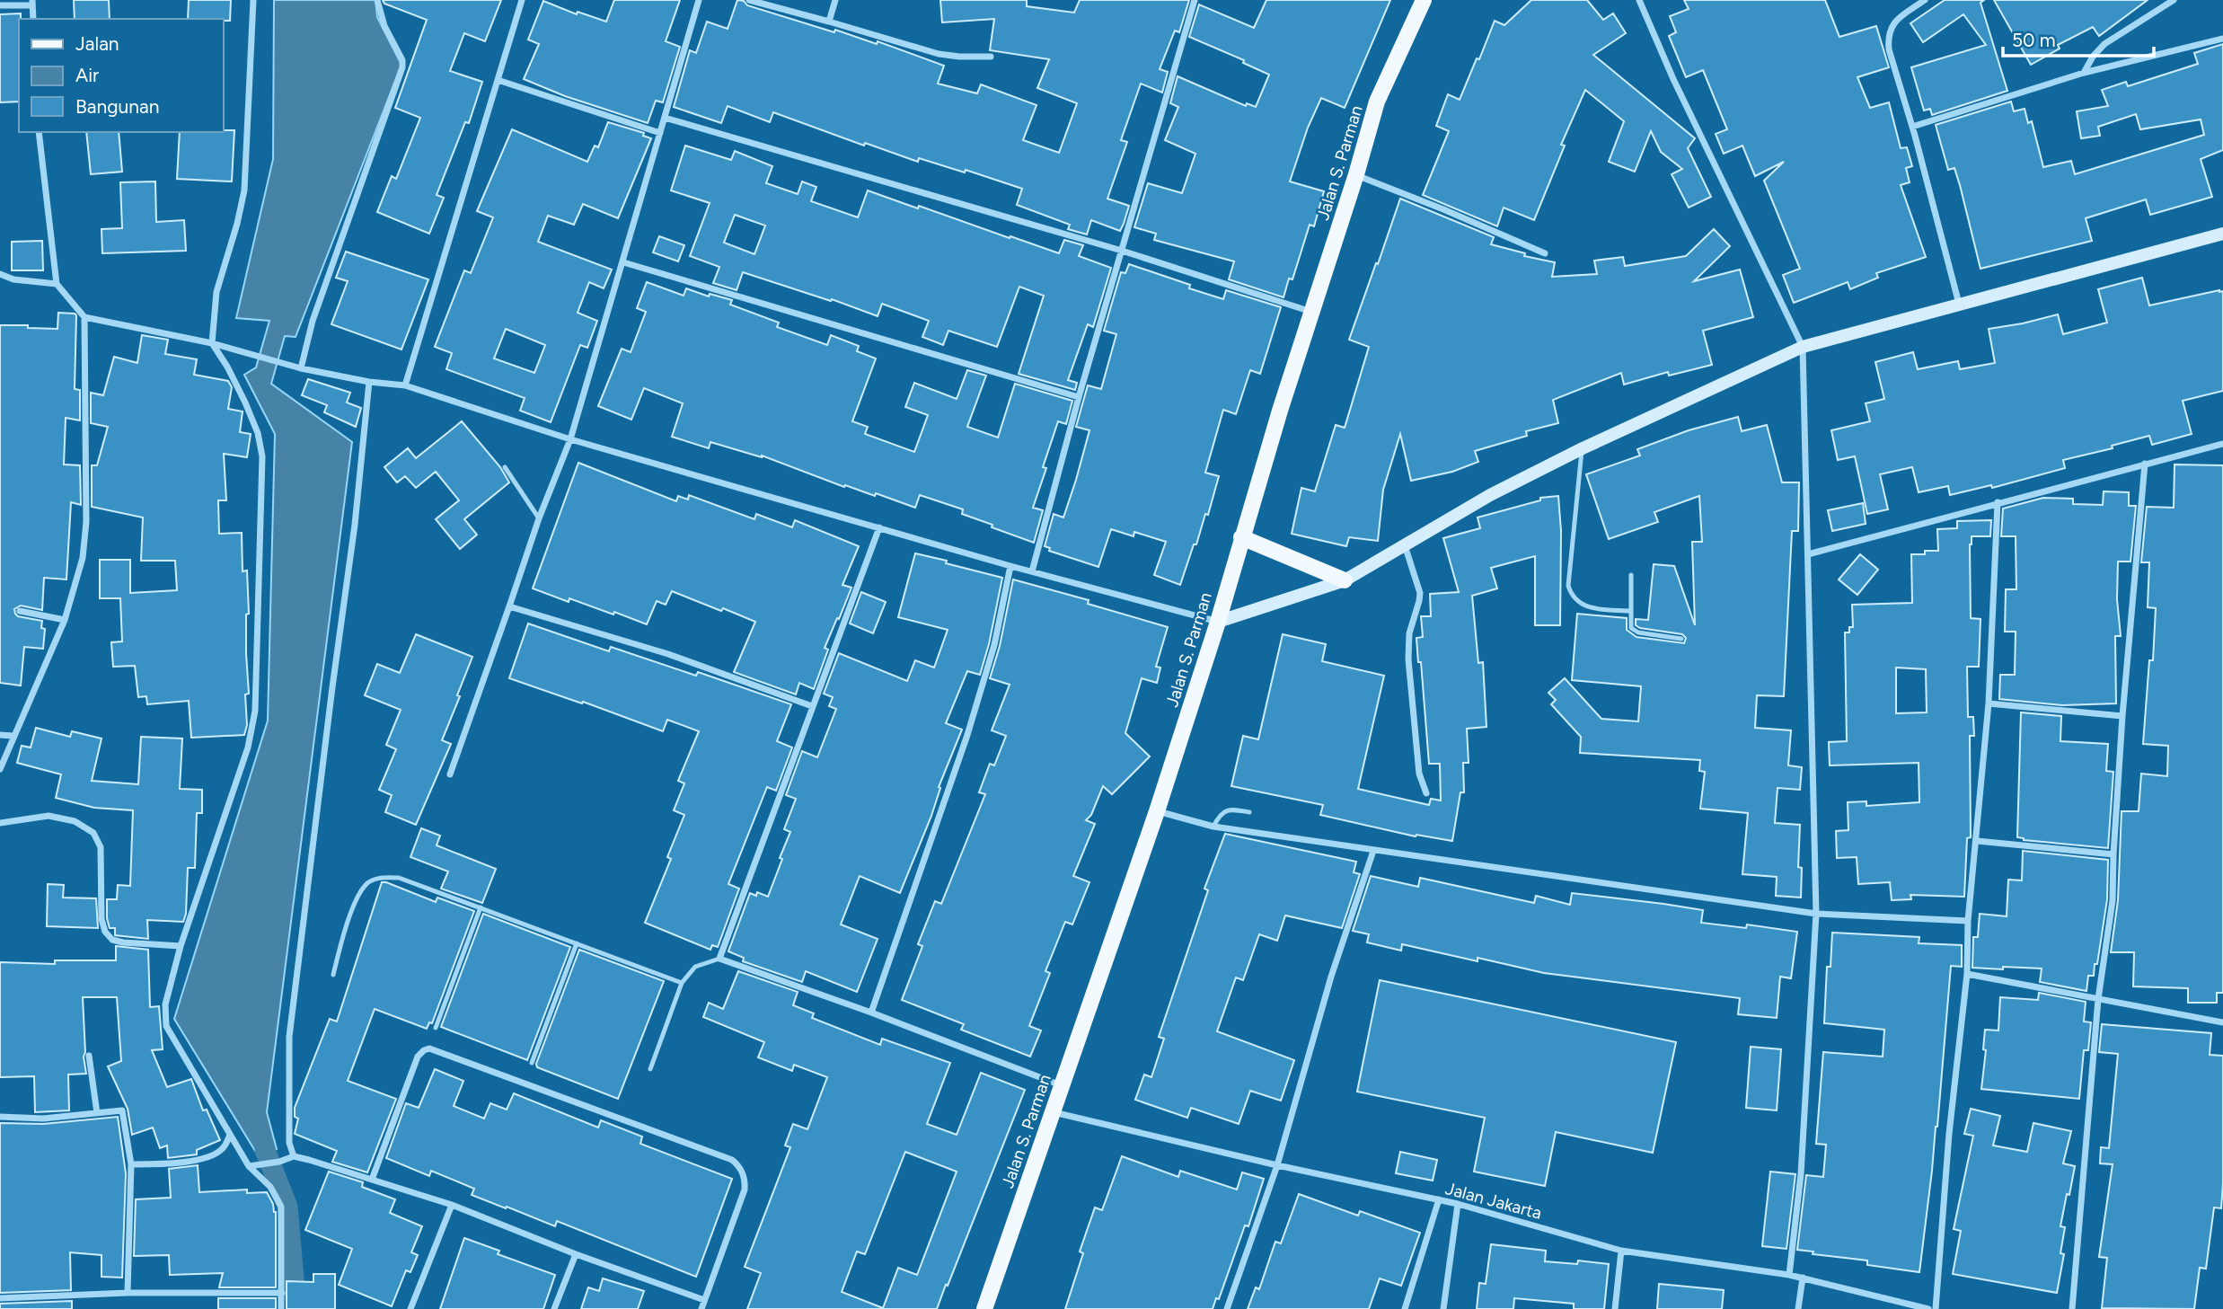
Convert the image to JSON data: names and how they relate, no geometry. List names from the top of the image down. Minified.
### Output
{"streets":{"main road":["Jalan S. Parman"],"street":["Jalan Jakarta"]},"crossings":[["Jalan S. Parman","Jalan Jakarta"]],"legend":["Jalan","Air","Bangunan"],"scale_bar":"50 m"}
